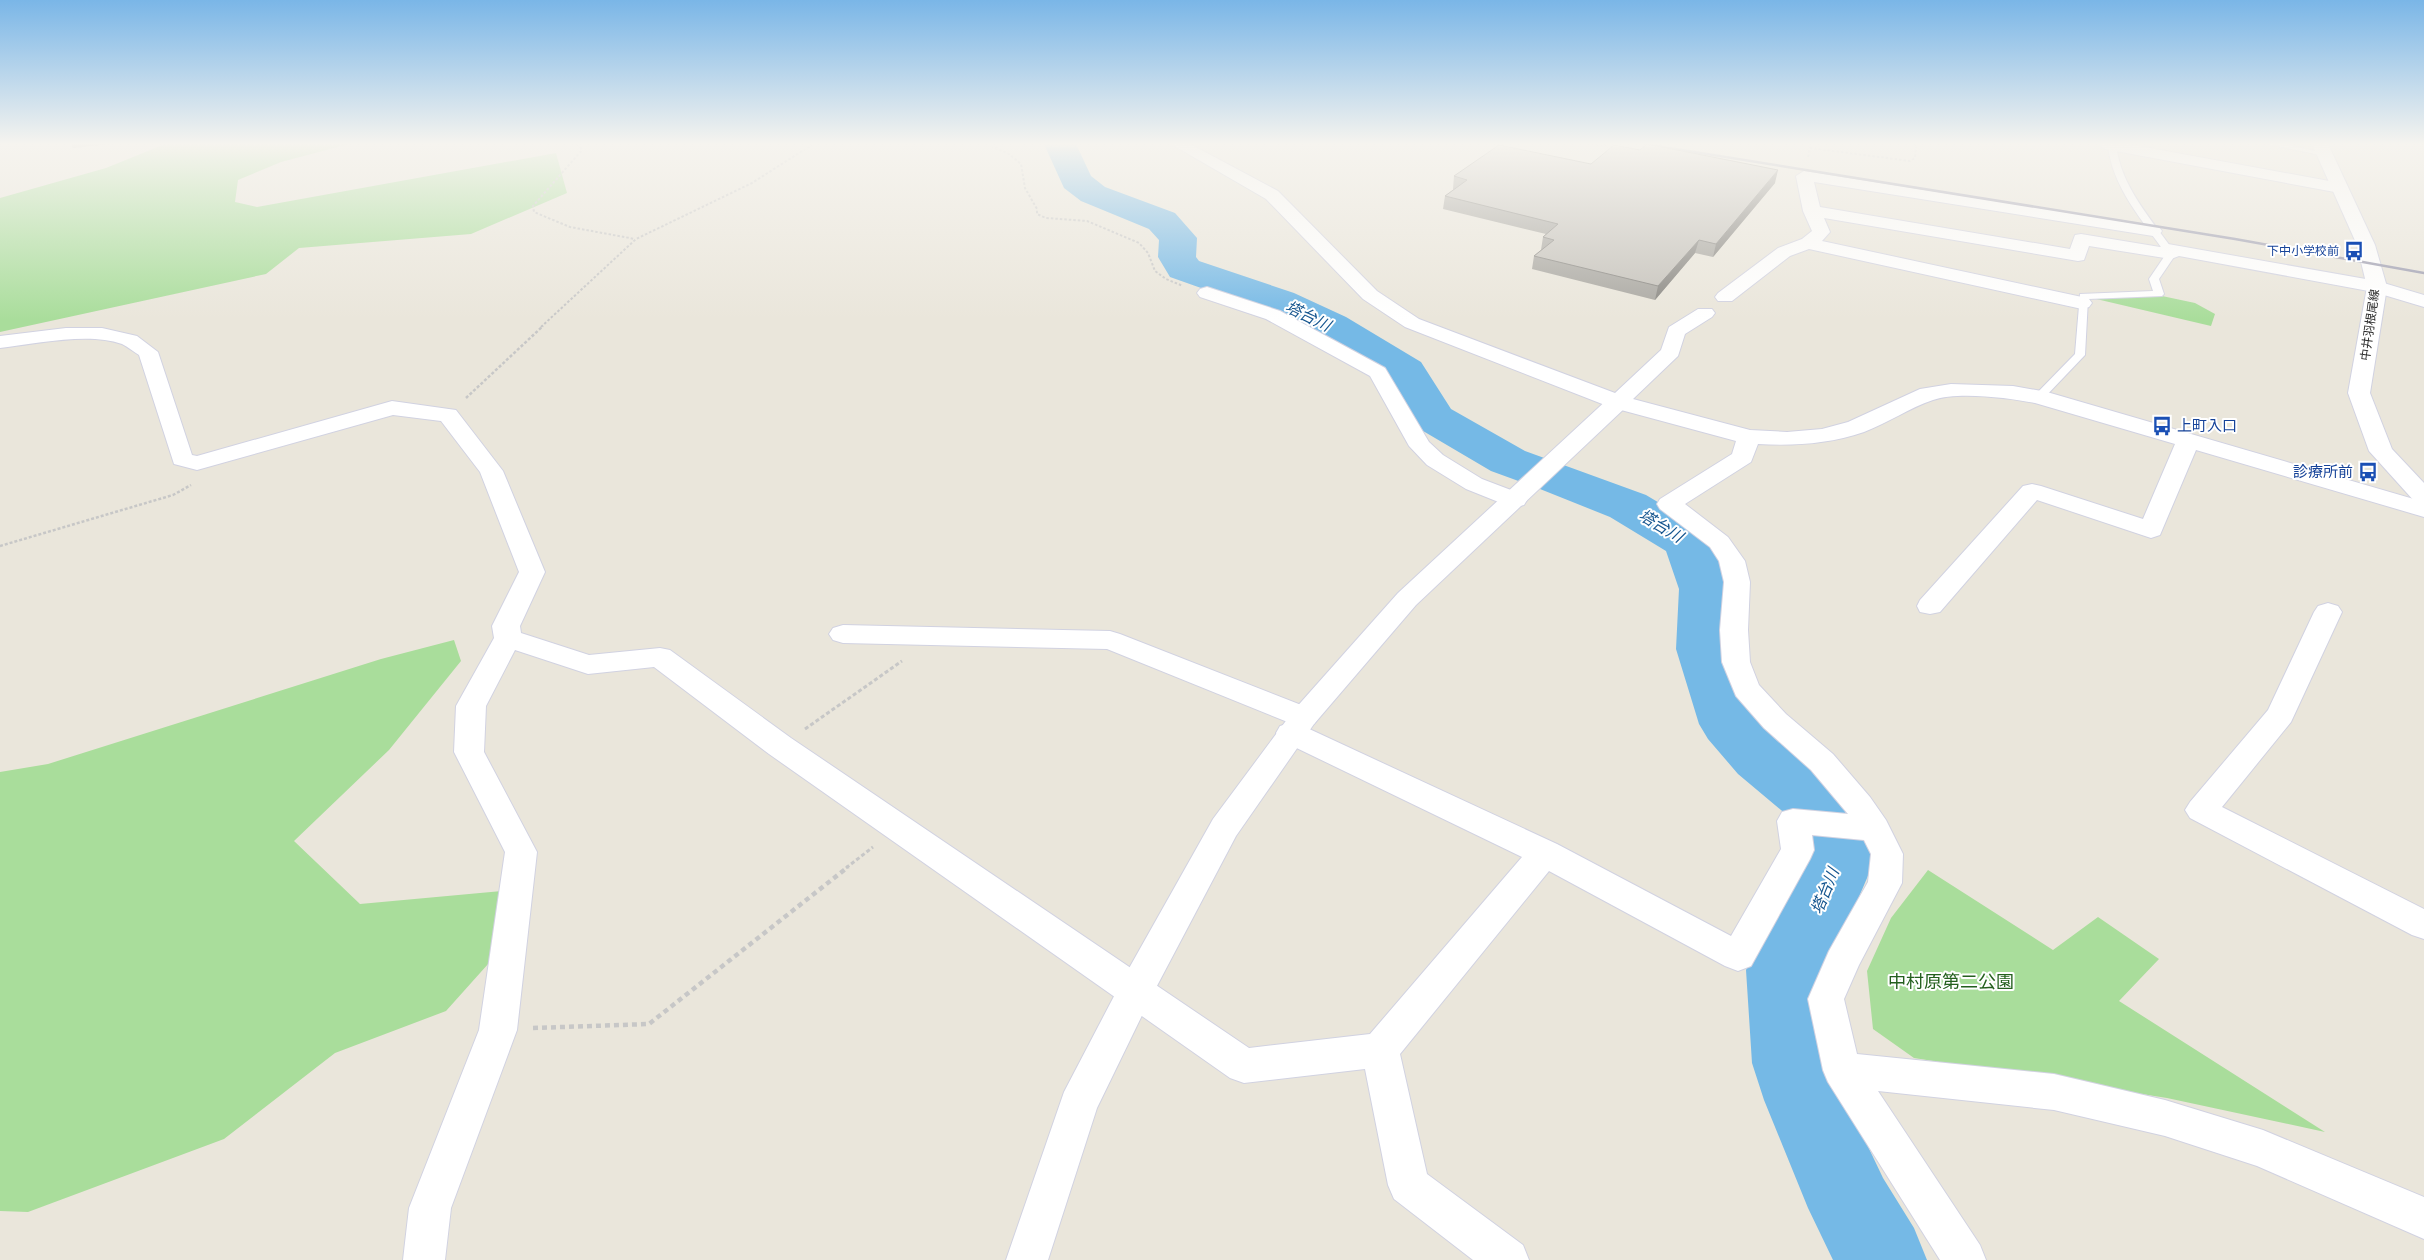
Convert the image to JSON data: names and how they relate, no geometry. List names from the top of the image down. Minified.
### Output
{"streets":{"street":["中井羽根尾線"]},"water":["塔台川"],"parks":["中村原第二公園"],"places":{"bus stop":["下中小学校前","上町入口","診療所前"]}}
